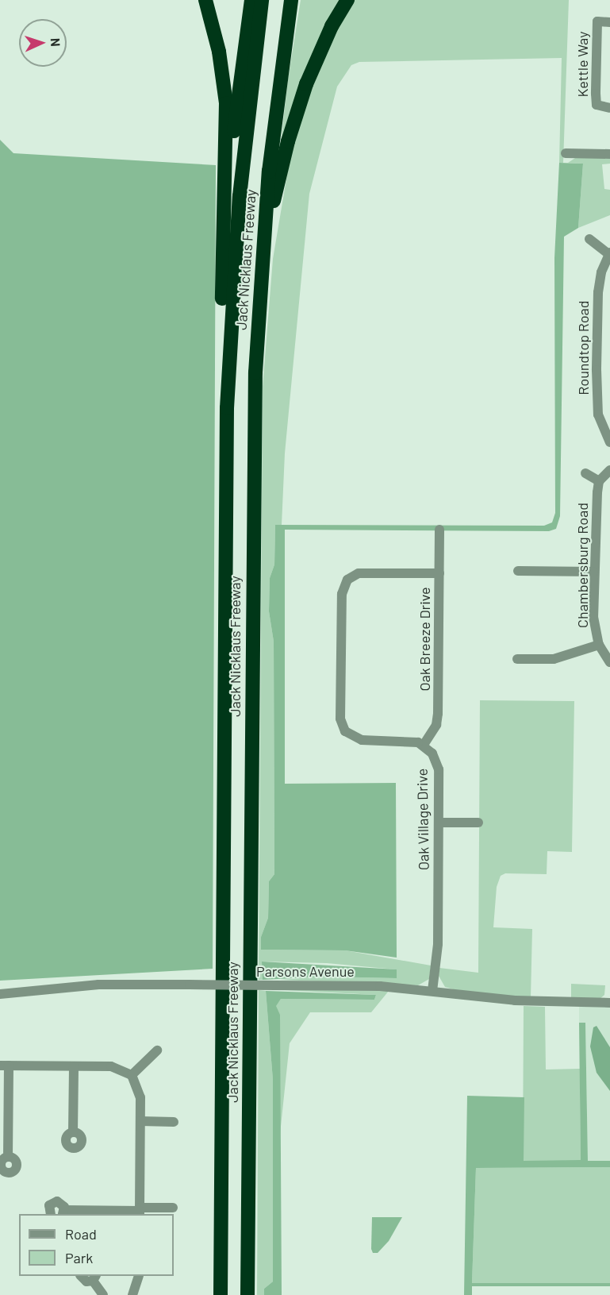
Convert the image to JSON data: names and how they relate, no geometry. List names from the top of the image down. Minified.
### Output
{"streets":{"highway":["Jack Nicklaus Freeway"],"street":["Kettle Way","Roundtop Road","Chambersburg Road","Oak Breeze Drive","Oak Village Drive","Parsons Avenue"]},"crossings":[["Oak Breeze Drive","Oak Village Drive"],["Oak Village Drive","Parsons Avenue"]],"legend":["Road","Park"],"north":"right"}
